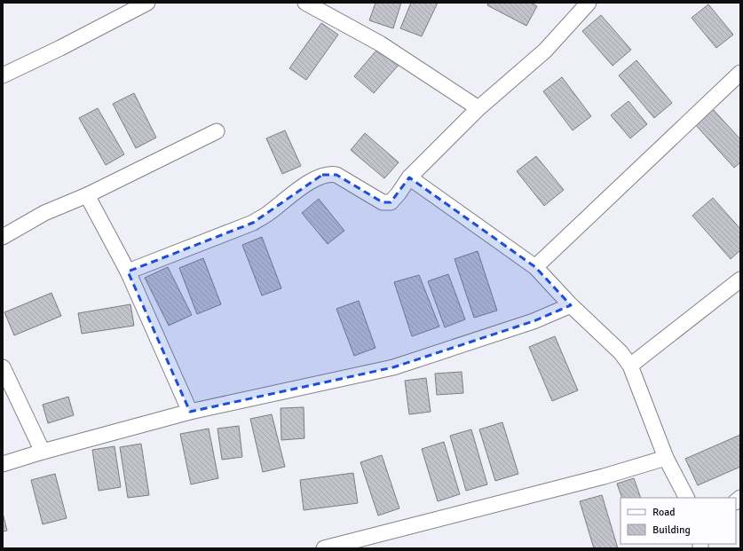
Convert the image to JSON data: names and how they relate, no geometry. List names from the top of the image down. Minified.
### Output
{"legend":["Road","Building"]}
